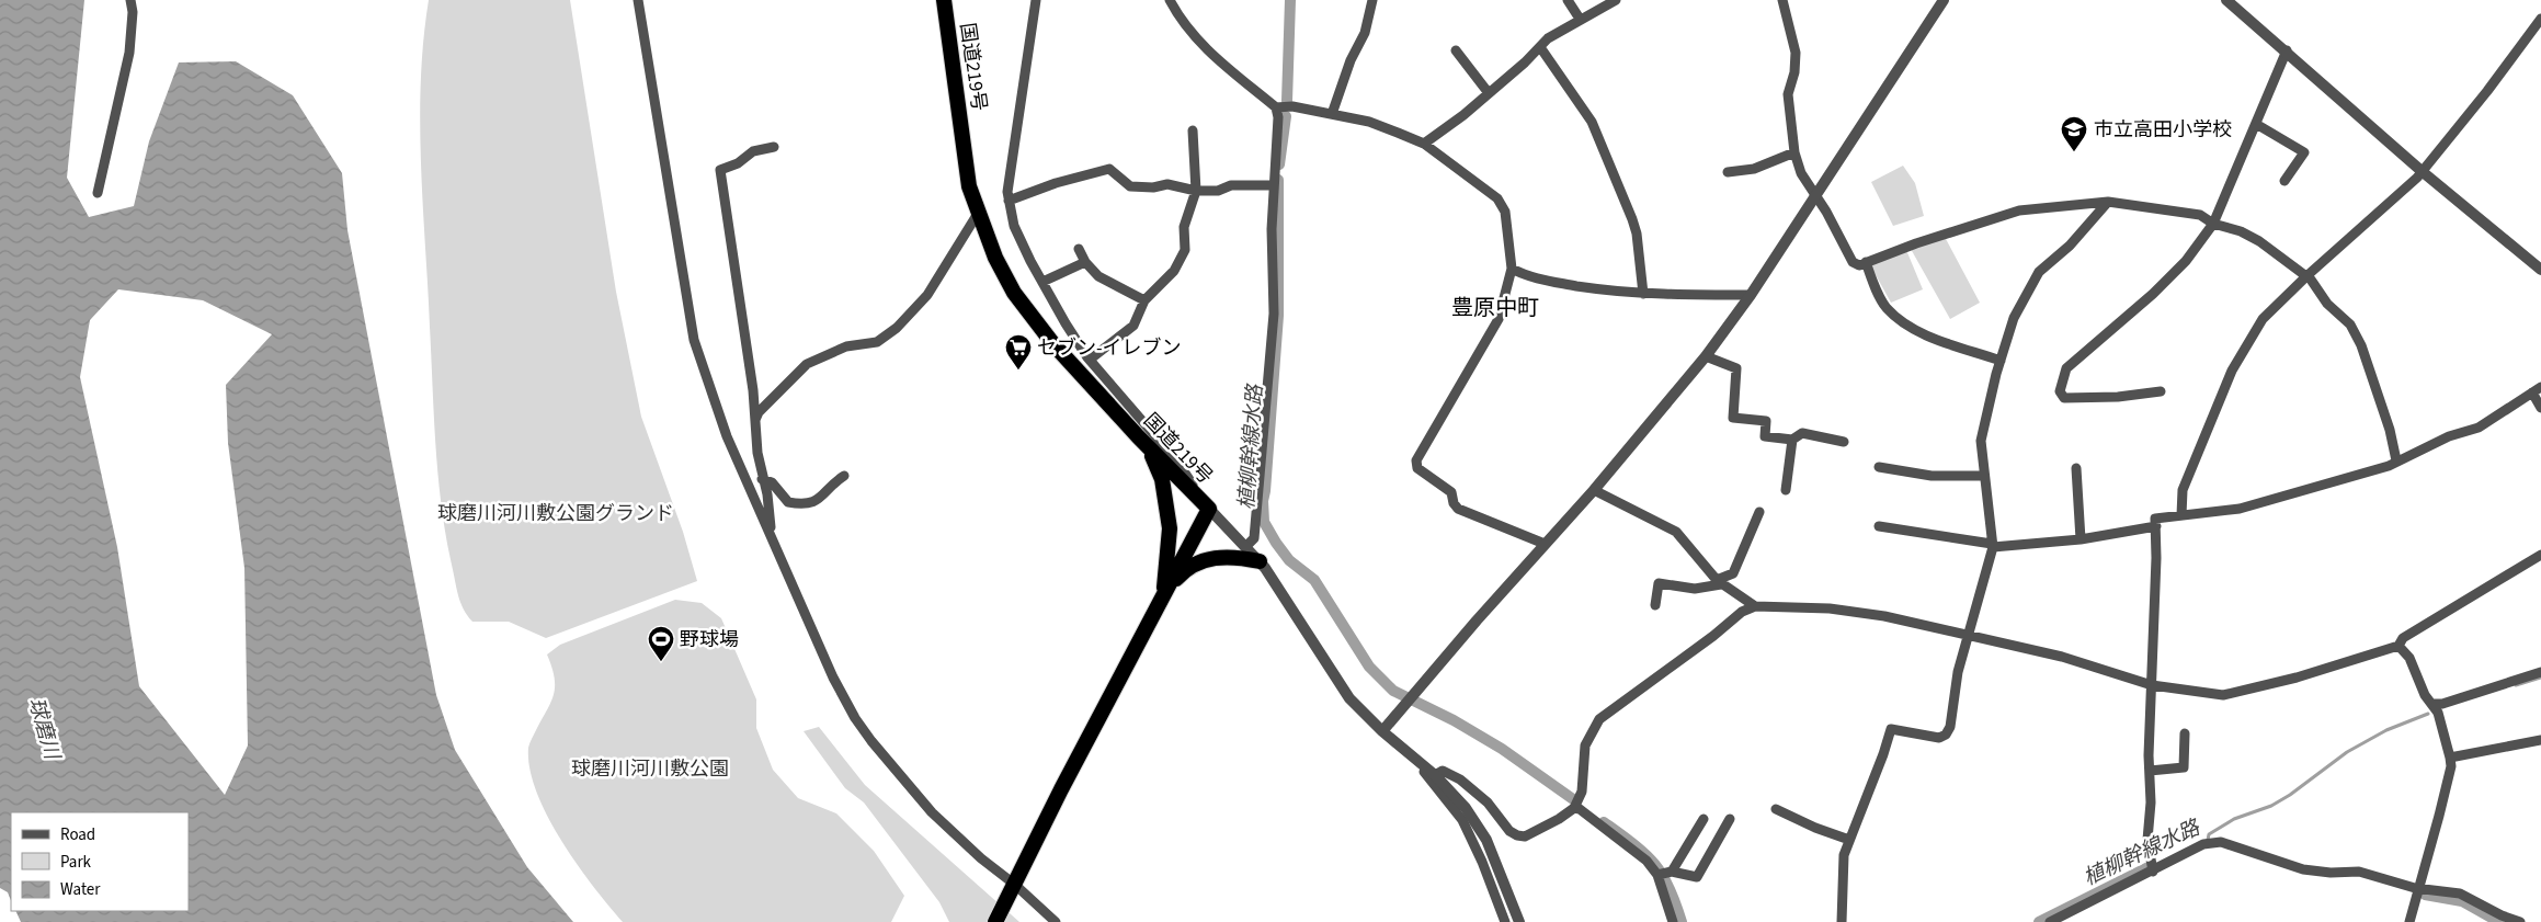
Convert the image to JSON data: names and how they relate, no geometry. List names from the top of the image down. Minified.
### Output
{"streets":{"highway":["国道219号"]},"districts":["豊原中町"],"water":["植柳幹線水路","球磨川"],"parks":["球磨川河川敷公園グランド","球磨川河川敷公園"],"places":{"school or university":["市立高田小学校"],"supermarket":["セブン-イレブン"],"sports":["野球場"]},"legend":["Road","Park","Water"]}
